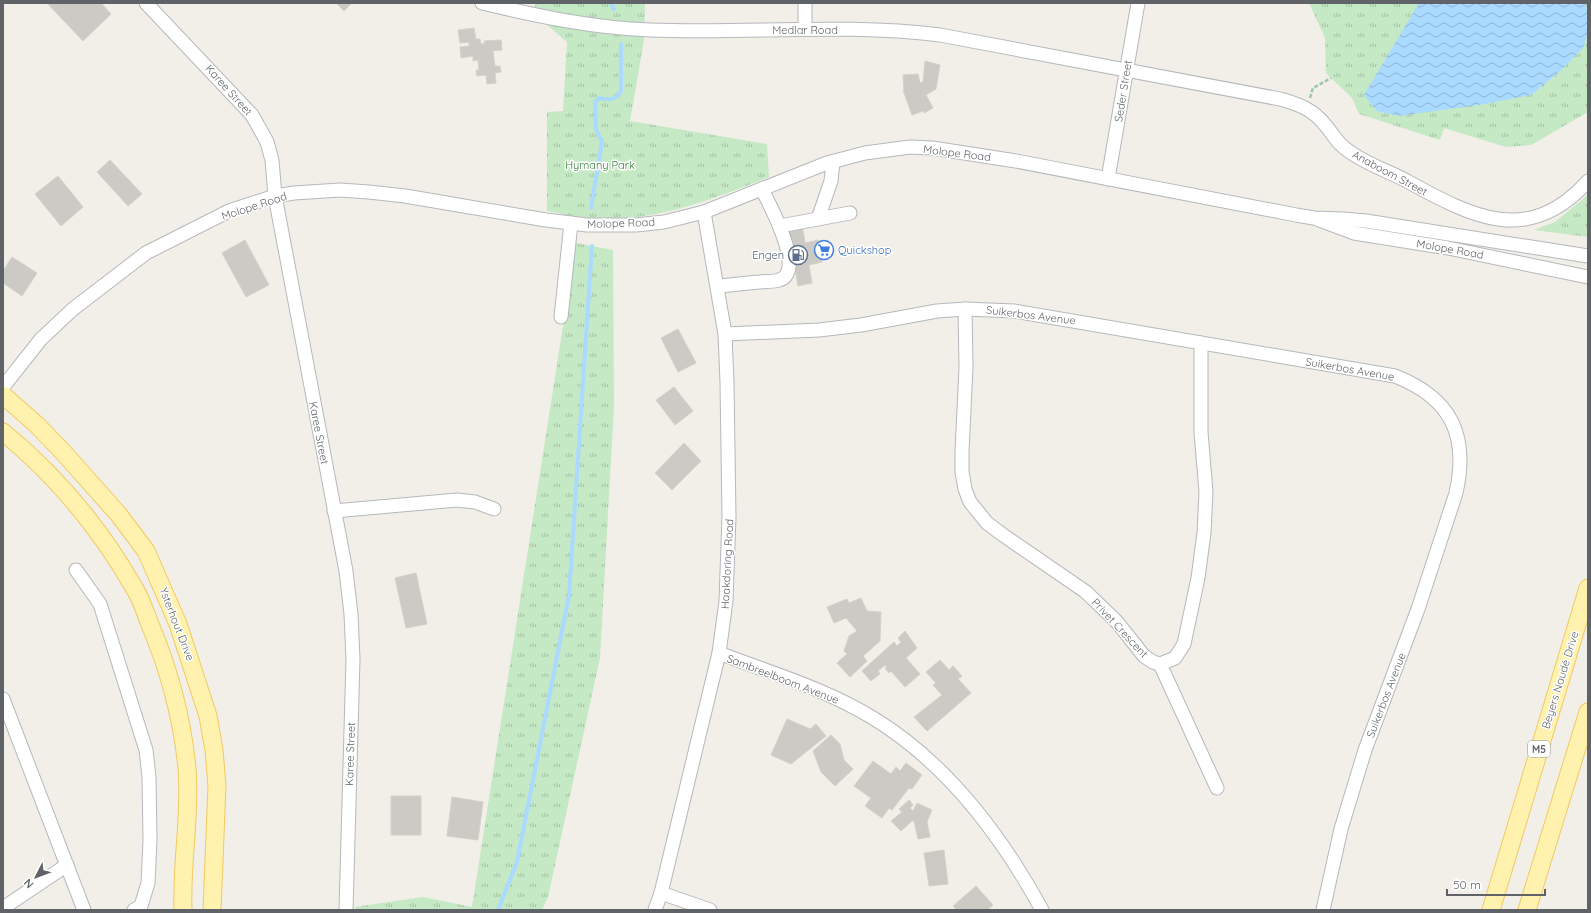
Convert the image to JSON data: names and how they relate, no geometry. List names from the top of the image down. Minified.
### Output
{"streets":{"main road":["Ysterhout Drive","Beyers Naudé Drive","M5"],"street":["Medlar Road","Karee Street","Seder Street","Molope Road","Anaboom Street","Suikerbos Avenue","Haakdoring Road","Privet Crescent","Sambreelboom Avenue"]},"crossings":[["Medlar Road","Seder Street"],["Medlar Road","Anaboom Street"],["Karee Street","Molope Road"],["Seder Street","Molope Road"],["Seder Street","Anaboom Street"],["Molope Road","Haakdoring Road"],["Suikerbos Avenue","Haakdoring Road"],["Suikerbos Avenue","Privet Crescent"],["Haakdoring Road","Sambreelboom Avenue"]],"parks":["Hymany Park"],"places":{"supermarket":["Quickshop"],"fuel station":["Engen"]},"scale_bar":"50 m","north":"bottom left"}
